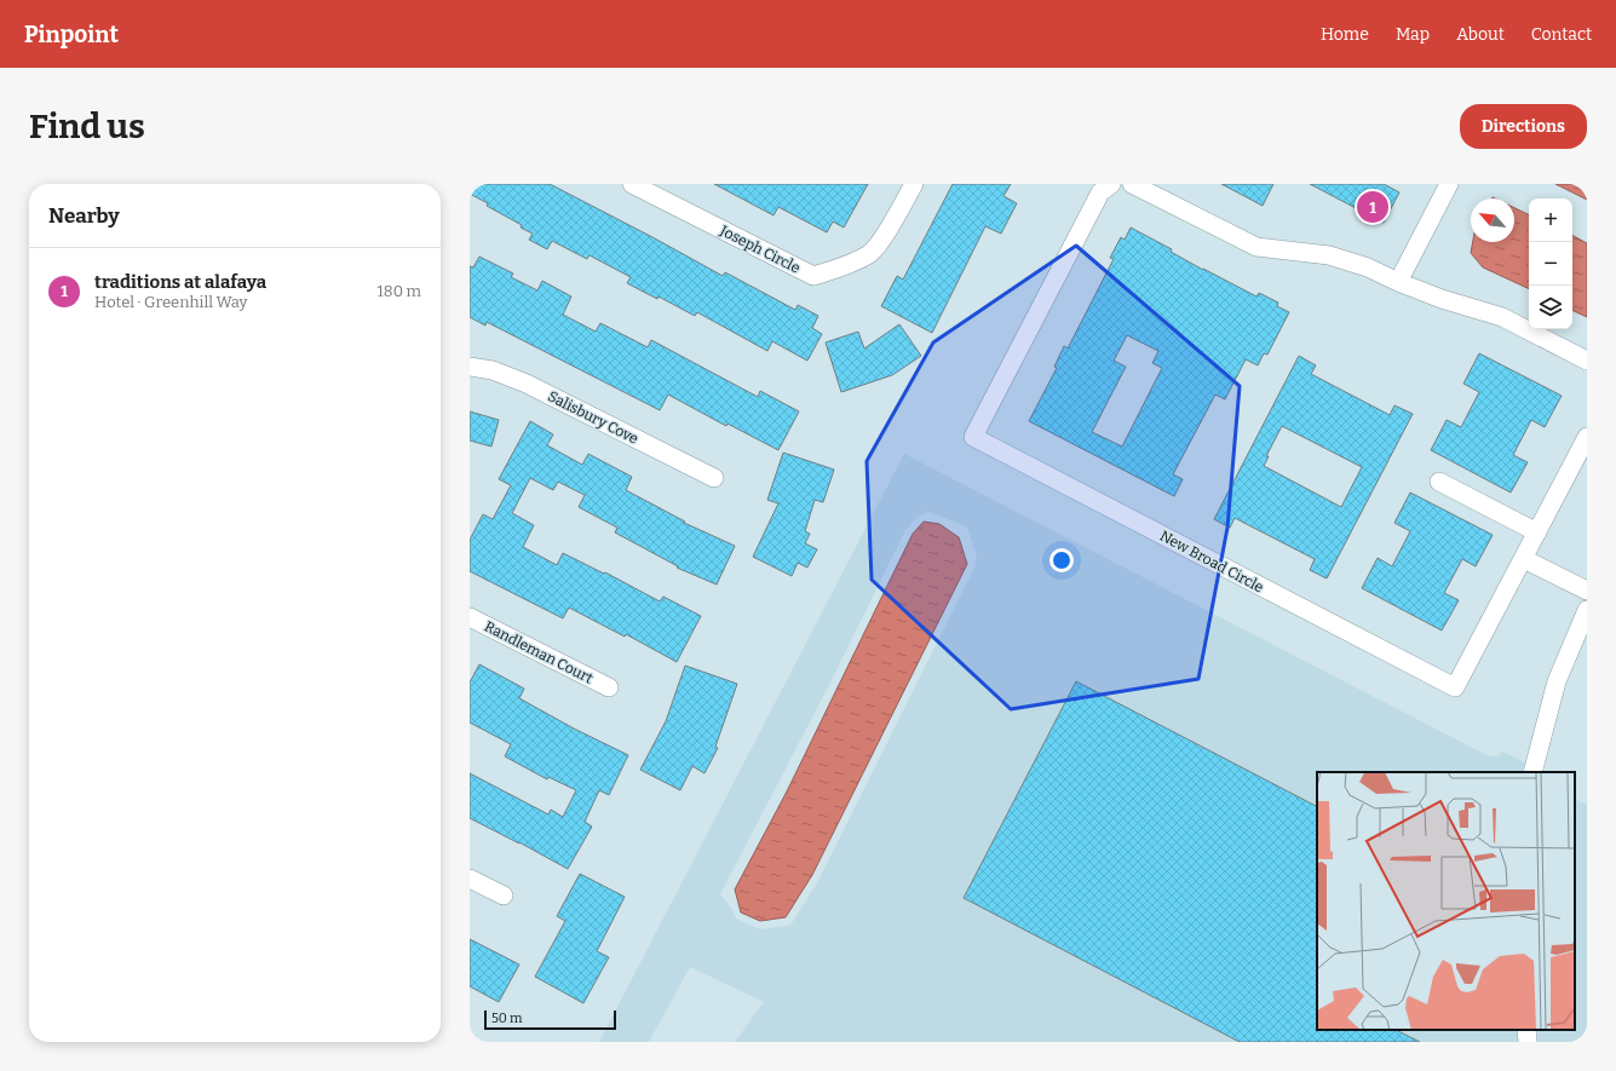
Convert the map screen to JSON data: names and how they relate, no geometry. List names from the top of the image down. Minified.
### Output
{"streets":{"street":["Joseph Circle","Salisbury Cove","New Broad Circle","Randleman Court"]},"scale_bar":"50 m","north":"top left","page":{"header":"Pinpoint","nav":["Home","Map","About","Contact"],"buttons":"Directions","title":"Find us","heading":"Nearby","pins":"1","map_buttons":["+","−"],"list":[{"mark":"1","name":"traditions at alafaya","note":"Hotel · Greenhill Way","value":"180 m"}],"scale":"50 m"}}
